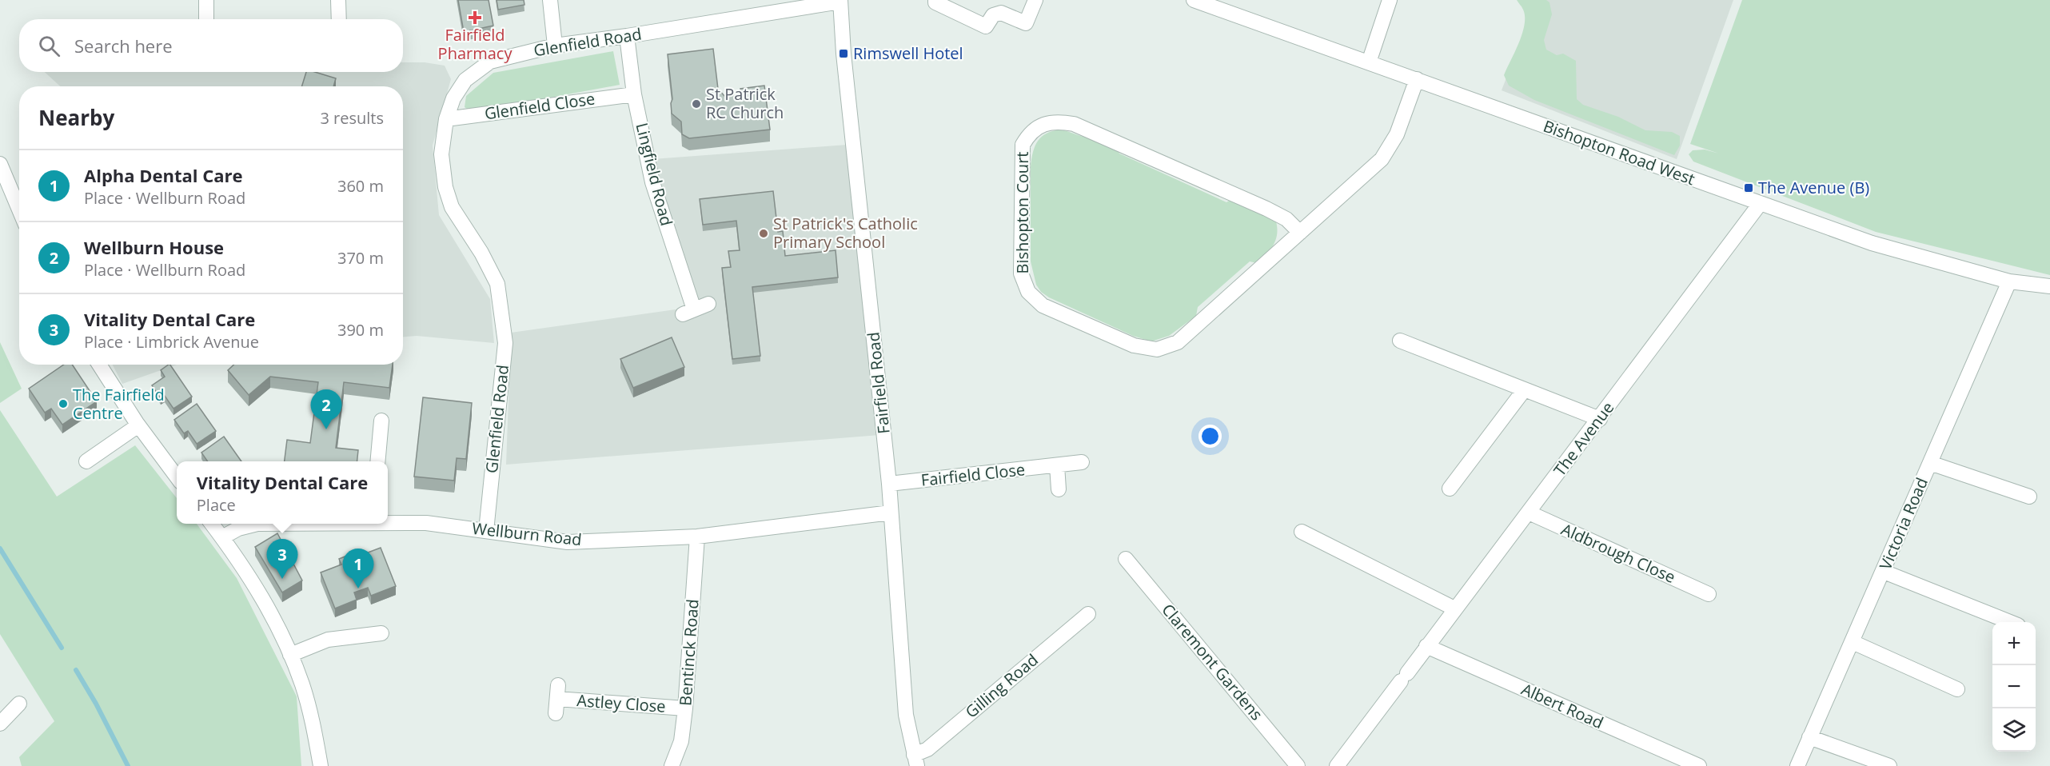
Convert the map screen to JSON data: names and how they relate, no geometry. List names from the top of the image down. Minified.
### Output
{"streets":{"street":["Glenfield Road","Glenfield Close","Bishopton Road West","Lingfield Road","Bishopton Court","Fairfield Road","The Avenue","Fairfield Close","Victoria Road","Wellburn Road","Aldbrough Close","Bentinck Road","Claremont Gardens","Gilling Road","Astley Close","Albert Road"]},"crossings":[["Glenfield Road","Glenfield Close"],["Glenfield Road","Lingfield Road"],["Glenfield Road","Fairfield Road"],["Glenfield Road","Wellburn Road"],["Glenfield Close","Lingfield Road"],["Bishopton Road West","Bishopton Court"],["Bishopton Road West","The Avenue"],["Bishopton Road West","Victoria Road"],["Fairfield Road","Fairfield Close"],["Fairfield Road","Wellburn Road"],["Fairfield Road","Gilling Road"],["The Avenue","Aldbrough Close"],["The Avenue","Albert Road"],["Wellburn Road","Bentinck Road"],["Bentinck Road","Astley Close"]],"places":{"health":["Fairfield Pharmacy"],"transit":["Rimswell Hotel","The Avenue (B)"],"other":["St Patrick RC Church","St Patrick's Catholic Primary School","The Fairfield Centre"]},"page":{"search":"Search here","heading":["Nearby","3 results"],"list":[{"mark":"1","name":"Alpha Dental Care","note":"Place · Wellburn Road","value":"360 m"},{"mark":"2","name":"Wellburn House","note":"Place · Wellburn Road","value":"370 m"},{"mark":"3","name":"Vitality Dental Care","note":"Place · Limbrick Avenue","value":"390 m"}],"pins":["2","3","1"],"popup":["Vitality Dental Care","Place"],"map_buttons":["+","−"]}}
